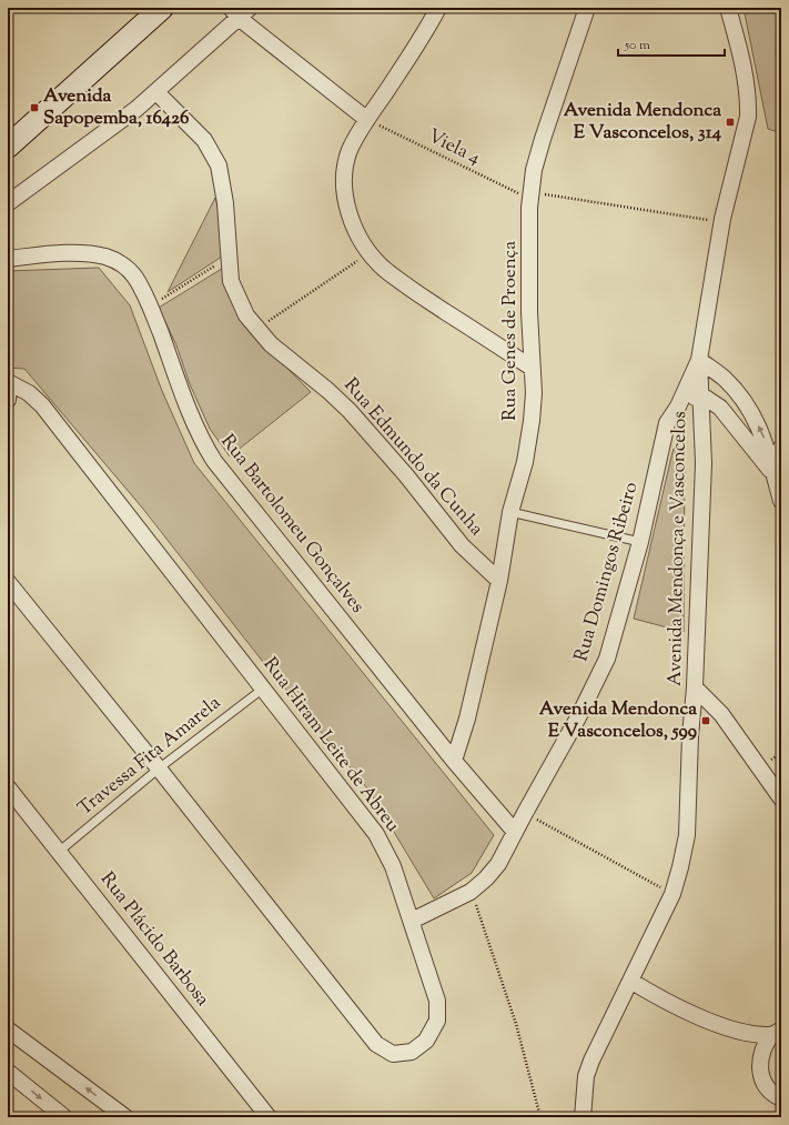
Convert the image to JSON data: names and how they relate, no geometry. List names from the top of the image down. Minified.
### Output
{"streets":{"street":["Rua Genes de Proença","Rua Edmundo da Cunha","Rua Bartolomeu Gonçalves","Avenida Mendonça e Vasconcelos","Rua Domingos Ribeiro","Rua Hiram Leite de Abreu","Rua Plácido Barbosa"],"lane":["Travessa Fita Amarela"],"path":["Viela 4"]},"crossings":[["Viela 4","Rua Genes de Proença"],["Viela 4","Avenida Mendonça e Vasconcelos"],["Rua Genes de Proença","Rua Edmundo da Cunha"],["Rua Genes de Proença","Rua Bartolomeu Gonçalves"],["Rua Bartolomeu Gonçalves","Rua Domingos Ribeiro"],["Avenida Mendonça e Vasconcelos","Rua Domingos Ribeiro"],["Rua Domingos Ribeiro","Rua Hiram Leite de Abreu"],["Rua Hiram Leite de Abreu","Travessa Fita Amarela"],["Travessa Fita Amarela","Rua Plácido Barbosa"]],"places":{"transit":["Avenida Sapopemba, 16426","Avenida Mendonca E Vasconcelos, 314","Avenida Mendonca E Vasconcelos, 599"]},"scale_bar":"50 m"}
